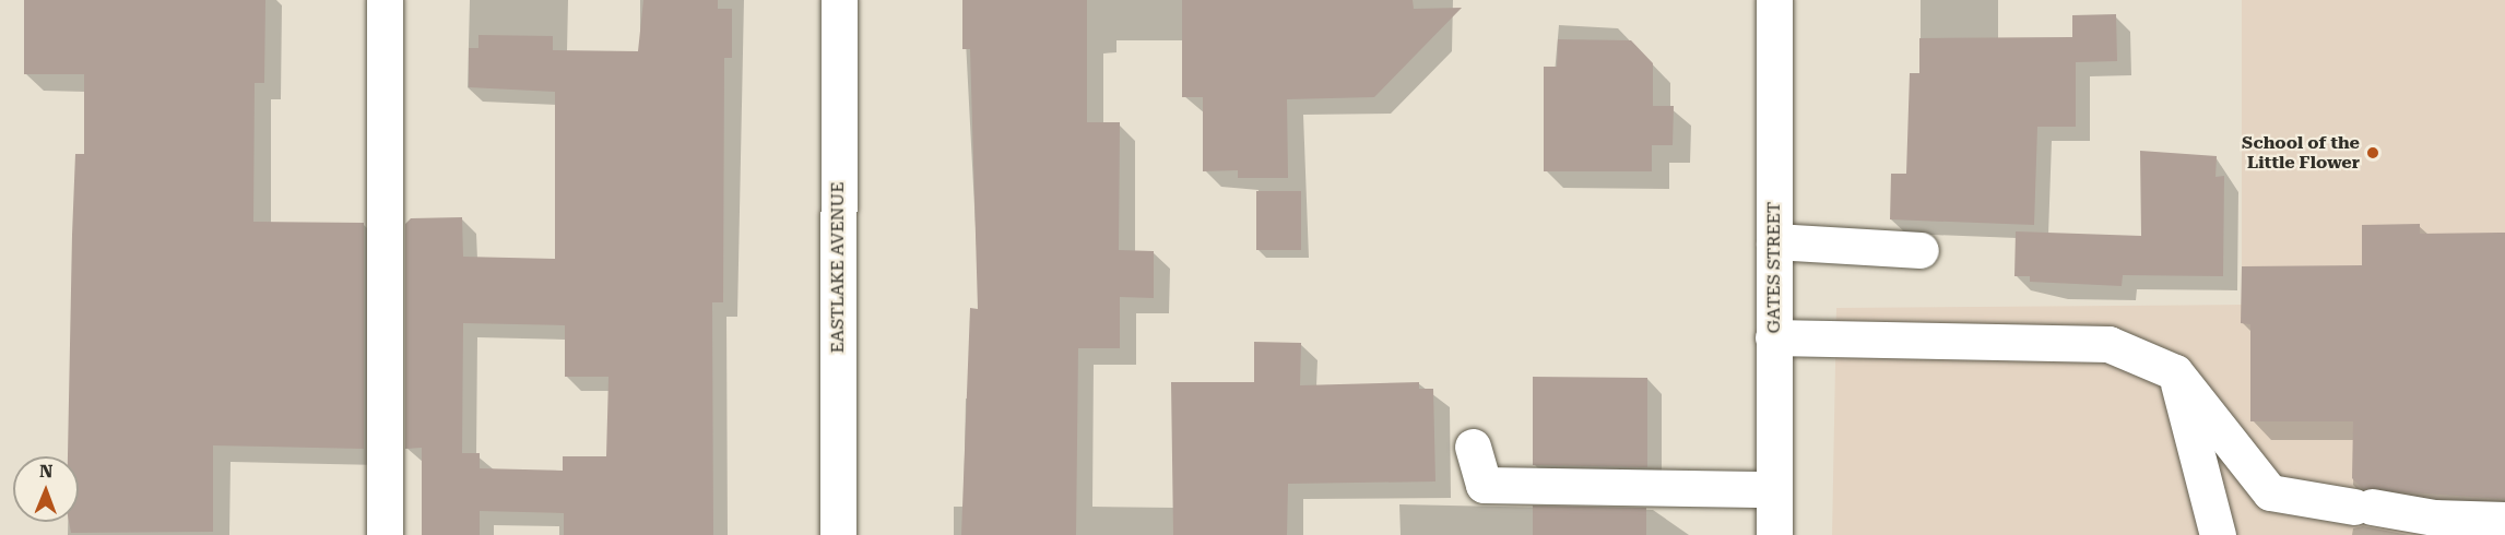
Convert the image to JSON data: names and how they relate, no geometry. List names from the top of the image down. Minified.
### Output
{"streets":{"street":["EASTLAKE AVENUE","GATES STREET"]},"places":["School of the Little Flower"],"north":"top"}
